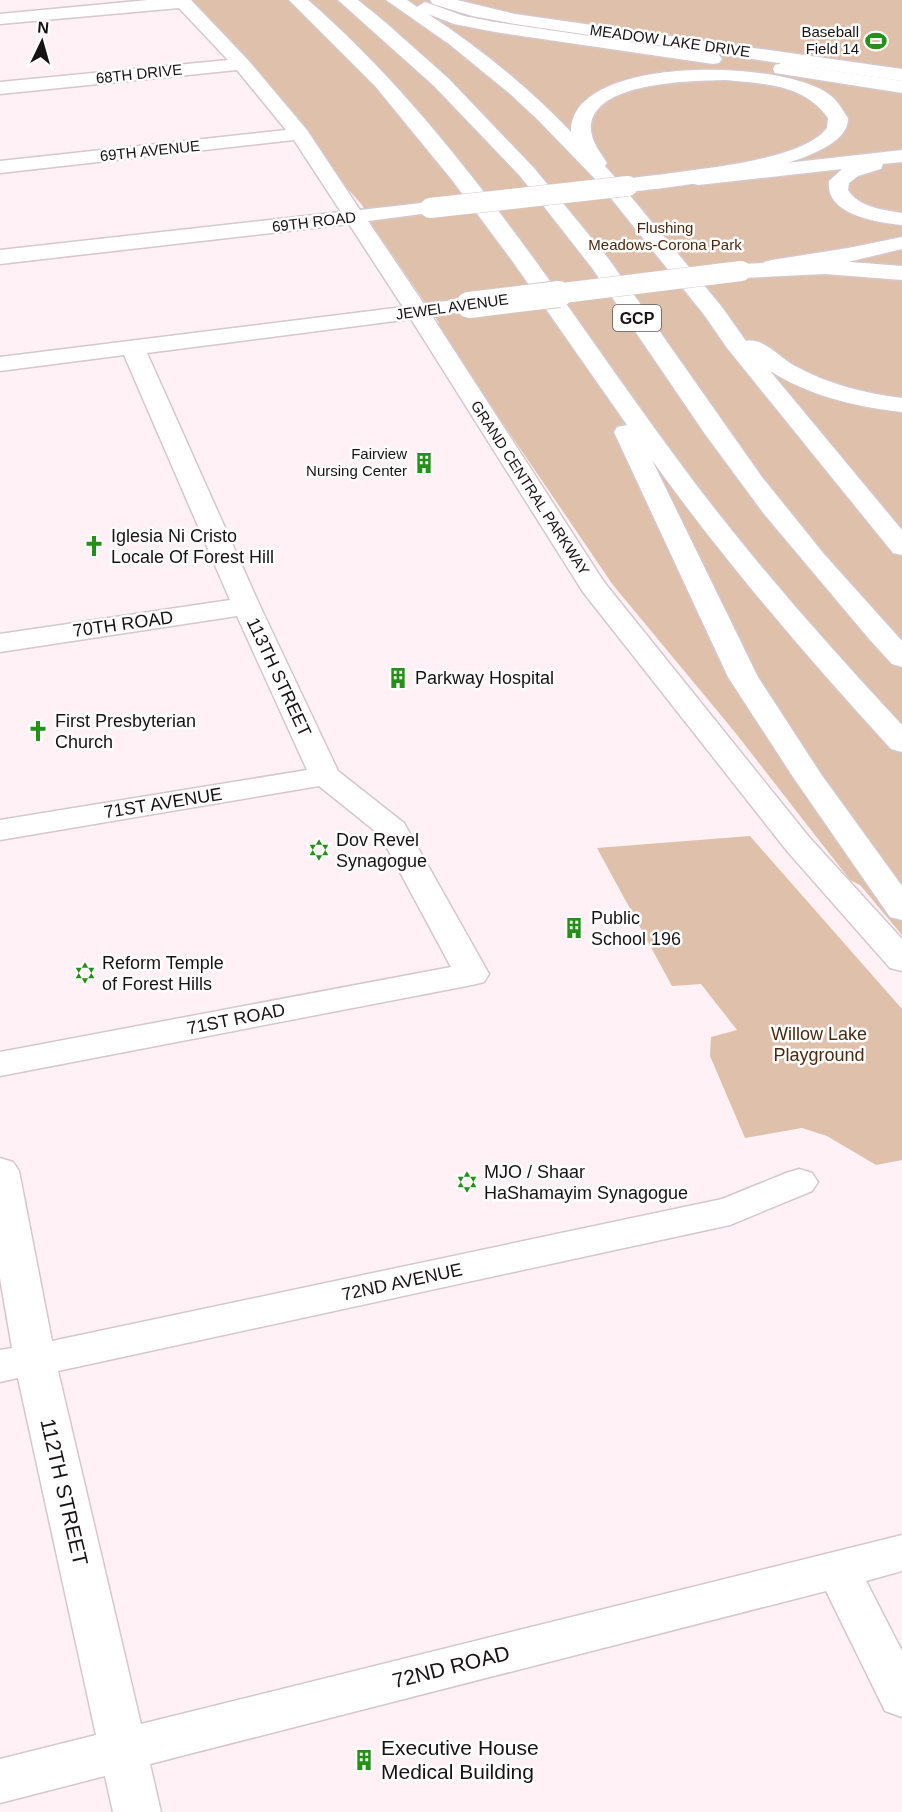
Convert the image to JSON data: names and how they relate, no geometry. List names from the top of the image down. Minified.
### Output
{"streets":{"main road":["MEADOW LAKE DRIVE","68TH DRIVE","69TH AVENUE","69TH ROAD","JEWEL AVENUE","GCP","GRAND CENTRAL PARKWAY","70TH ROAD","113TH STREET","71ST AVENUE","71ST ROAD","72ND AVENUE","112TH STREET","72ND ROAD"]},"crossings":[["68TH DRIVE","GRAND CENTRAL PARKWAY"],["69TH AVENUE","GRAND CENTRAL PARKWAY"],["69TH ROAD","GRAND CENTRAL PARKWAY"],["JEWEL AVENUE","GRAND CENTRAL PARKWAY"],["JEWEL AVENUE","113TH STREET"],["70TH ROAD","113TH STREET"],["113TH STREET","71ST AVENUE"],["113TH STREET","71ST ROAD"],["72ND AVENUE","112TH STREET"],["112TH STREET","72ND ROAD"]],"parks":["Flushing Meadows-Corona Park","Willow Lake Playground"],"places":{"sports":["Baseball Field 14"],"building":["Fairview Nursing Center","Parkway Hospital","Public School 196","Executive House Medical Building"],"church":["Iglesia Ni Cristo Locale Of Forest Hill","First Presbyterian Church"],"synagogue":["Dov Revel Synagogue","Reform Temple of Forest Hills","MJO / Shaar HaShamayim Synagogue"]},"north":"top"}
